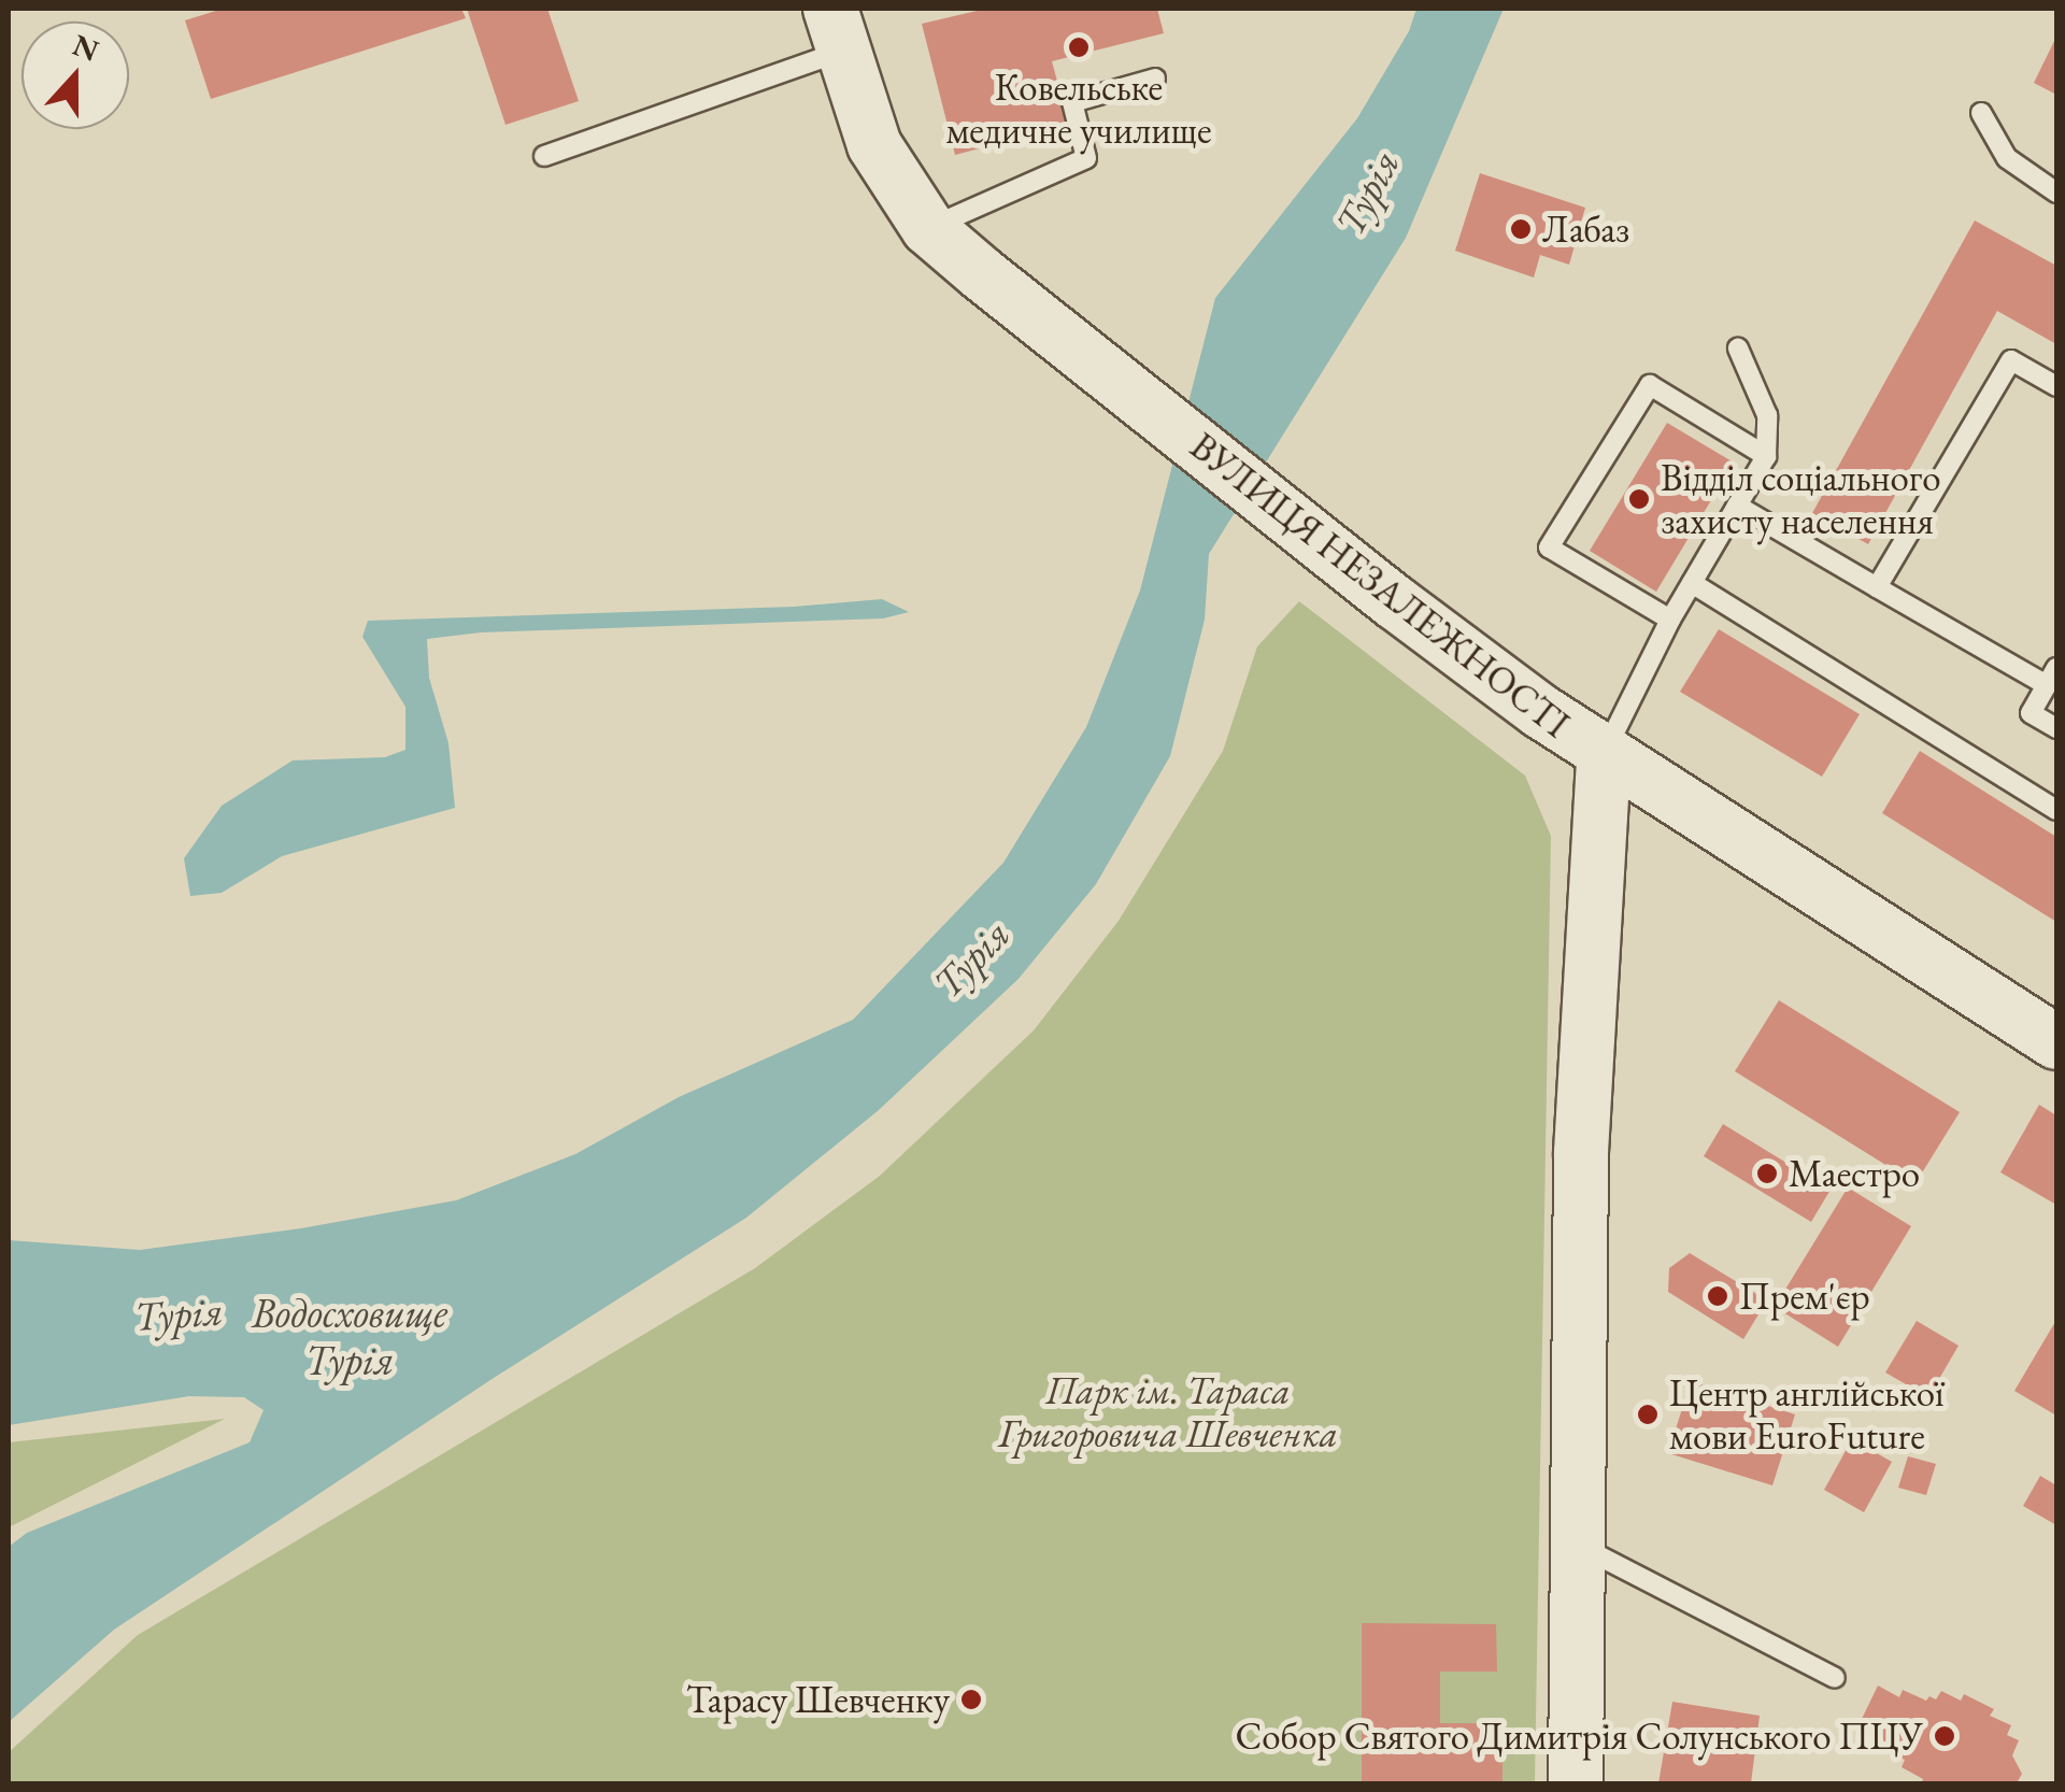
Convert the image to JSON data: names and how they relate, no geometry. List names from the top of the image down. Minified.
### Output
{"streets":{"main road":["ВУЛИЦЯ НЕЗАЛЕЖНОСТІ"]},"water":["Турія","Водосховище Турія"],"parks":["Парк ім. Тараса Григоровича Шевченка"],"places":["Ковельське медичне училище","Лабаз","Відділ соціального захисту населення","Маестро","Прем'єр","Центр англійської мови EuroFuture","Тарасу Шевченку","Собор Святого Димитрія Солунського ПЦУ"],"north":"top"}
